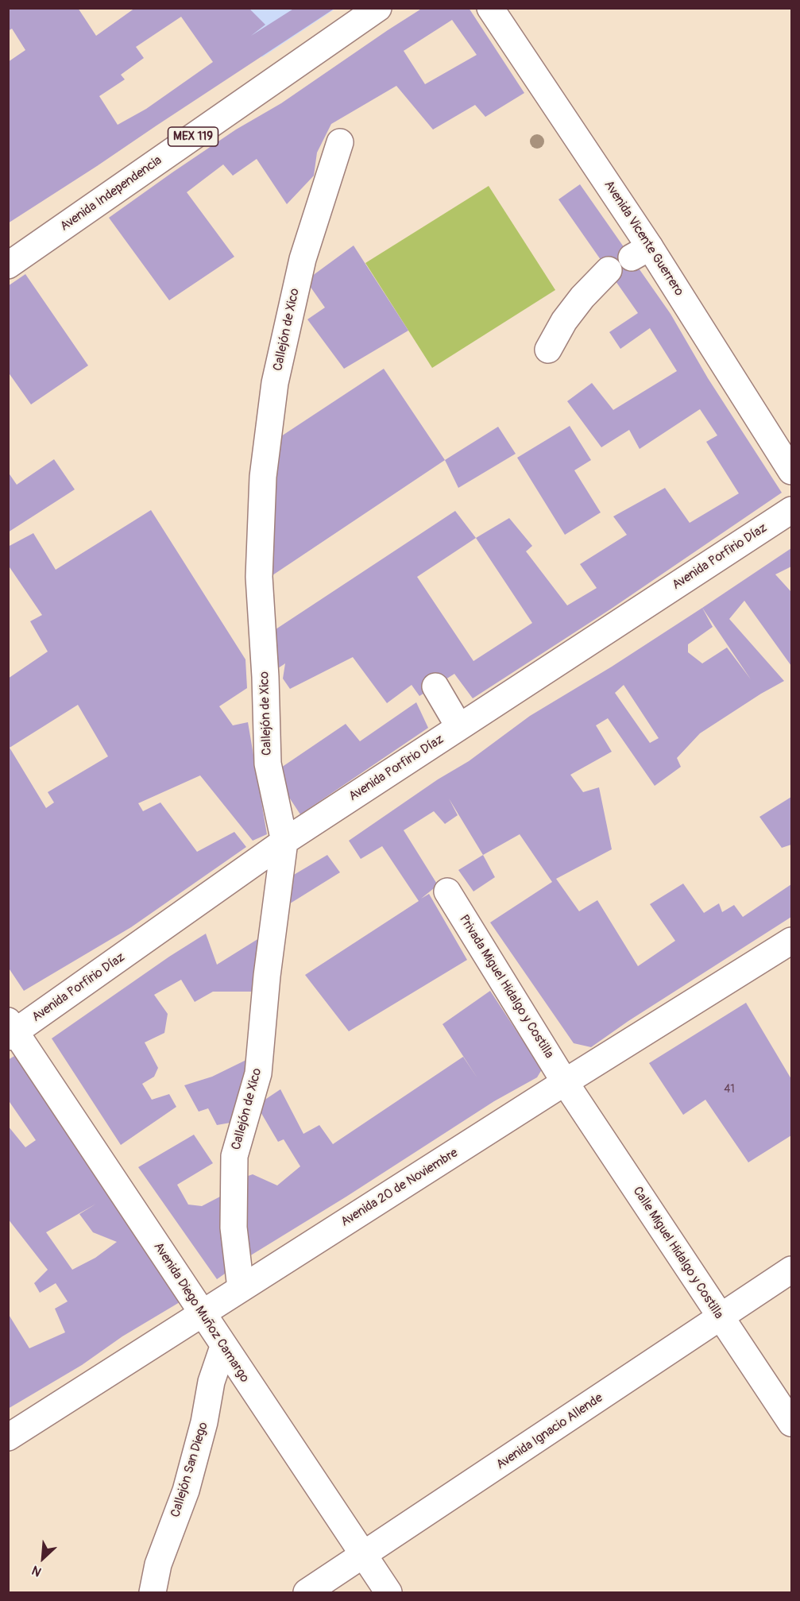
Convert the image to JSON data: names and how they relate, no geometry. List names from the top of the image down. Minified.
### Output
{"streets":{"street":["MEX 119","Avenida Independencia","Avenida Vicente Guerrero","Callejón de Xico","Avenida Porfirio Díaz","Privada Miguel Hidalgo y Costilla","Avenida 20 de Noviembre","Calle Miguel Hidalgo y Costilla","Avenida Diego Muñoz Camargo","Avenida Ignacio Allende","Callejón San Diego"]},"crossings":[["Callejón de Xico","Avenida Porfirio Díaz"],["Callejón de Xico","Avenida 20 de Noviembre"],["Avenida Porfirio Díaz","Avenida Diego Muñoz Camargo"],["Privada Miguel Hidalgo y Costilla","Avenida 20 de Noviembre"],["Privada Miguel Hidalgo y Costilla","Calle Miguel Hidalgo y Costilla"],["Avenida 20 de Noviembre","Calle Miguel Hidalgo y Costilla"],["Avenida 20 de Noviembre","Avenida Diego Muñoz Camargo"],["Calle Miguel Hidalgo y Costilla","Avenida Ignacio Allende"],["Avenida Diego Muñoz Camargo","Avenida Ignacio Allende"],["Avenida Diego Muñoz Camargo","Callejón San Diego"]],"house_numbers":["41"],"north":"bottom left"}
